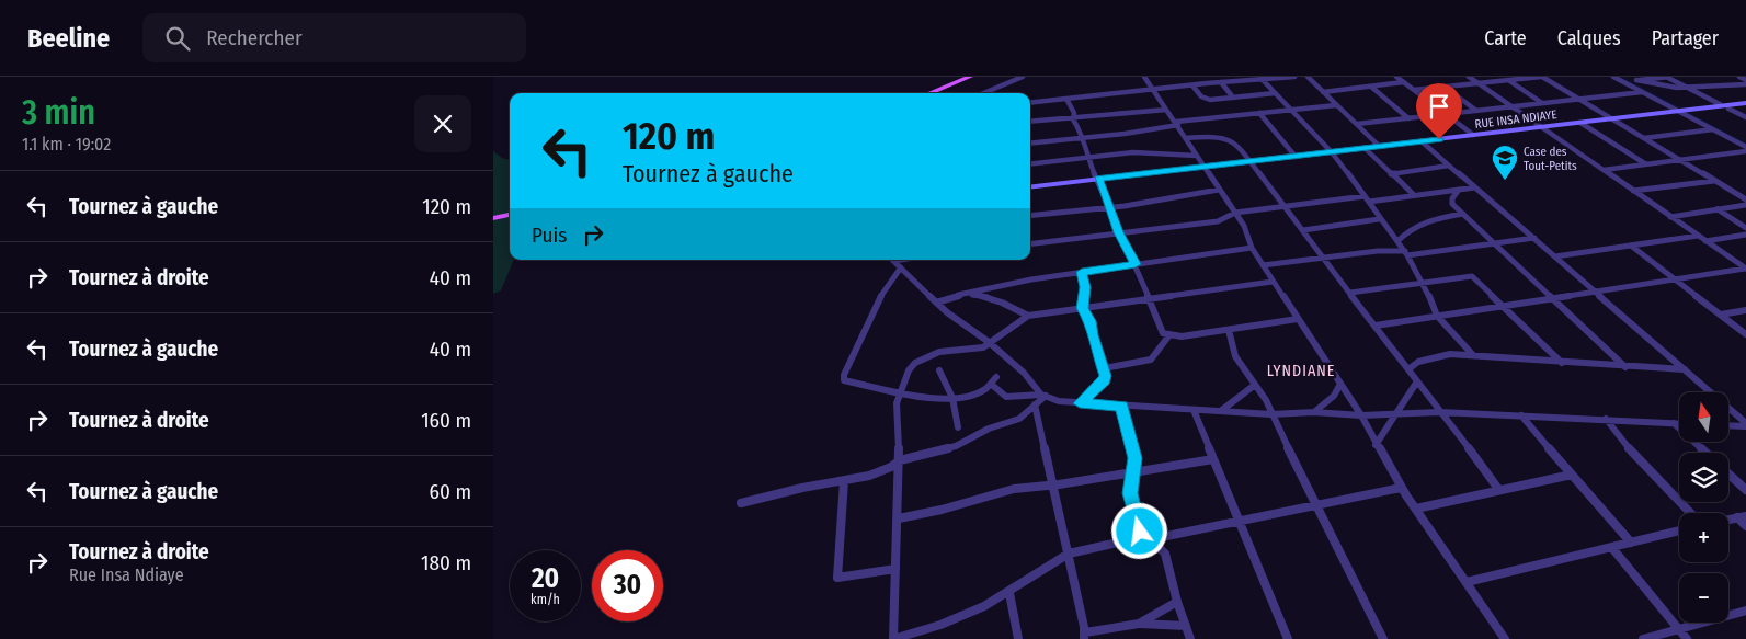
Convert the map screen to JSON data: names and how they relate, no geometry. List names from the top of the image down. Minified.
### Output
{"streets":{"main road":["RUE INSA NDIAYE"]},"districts":["LYNDIANE"],"places":{"school or university":["Case des Tout-Petits"]},"north":"top","page":{"header":"Beeline","search":"Rechercher","nav":["Carte","Calques","Partager"],"heading":["3 min","1.1 km · 19:02"],"turn":["120 m","Tournez à gauche"],"list":[{"name":"Tournez à gauche","value":"120 m"},{"name":"Tournez à droite","value":"40 m"},{"name":"Tournez à gauche","value":"40 m"},{"name":"Tournez à droite","value":"160 m"},{"name":"Tournez à gauche","value":"60 m"},{"name":"Tournez à droite","note":"Rue Insa Ndiaye","value":"180 m"}],"then":"Puis","map_buttons":["+","−"],"speed":"20 km/h","limit":"30"}}
